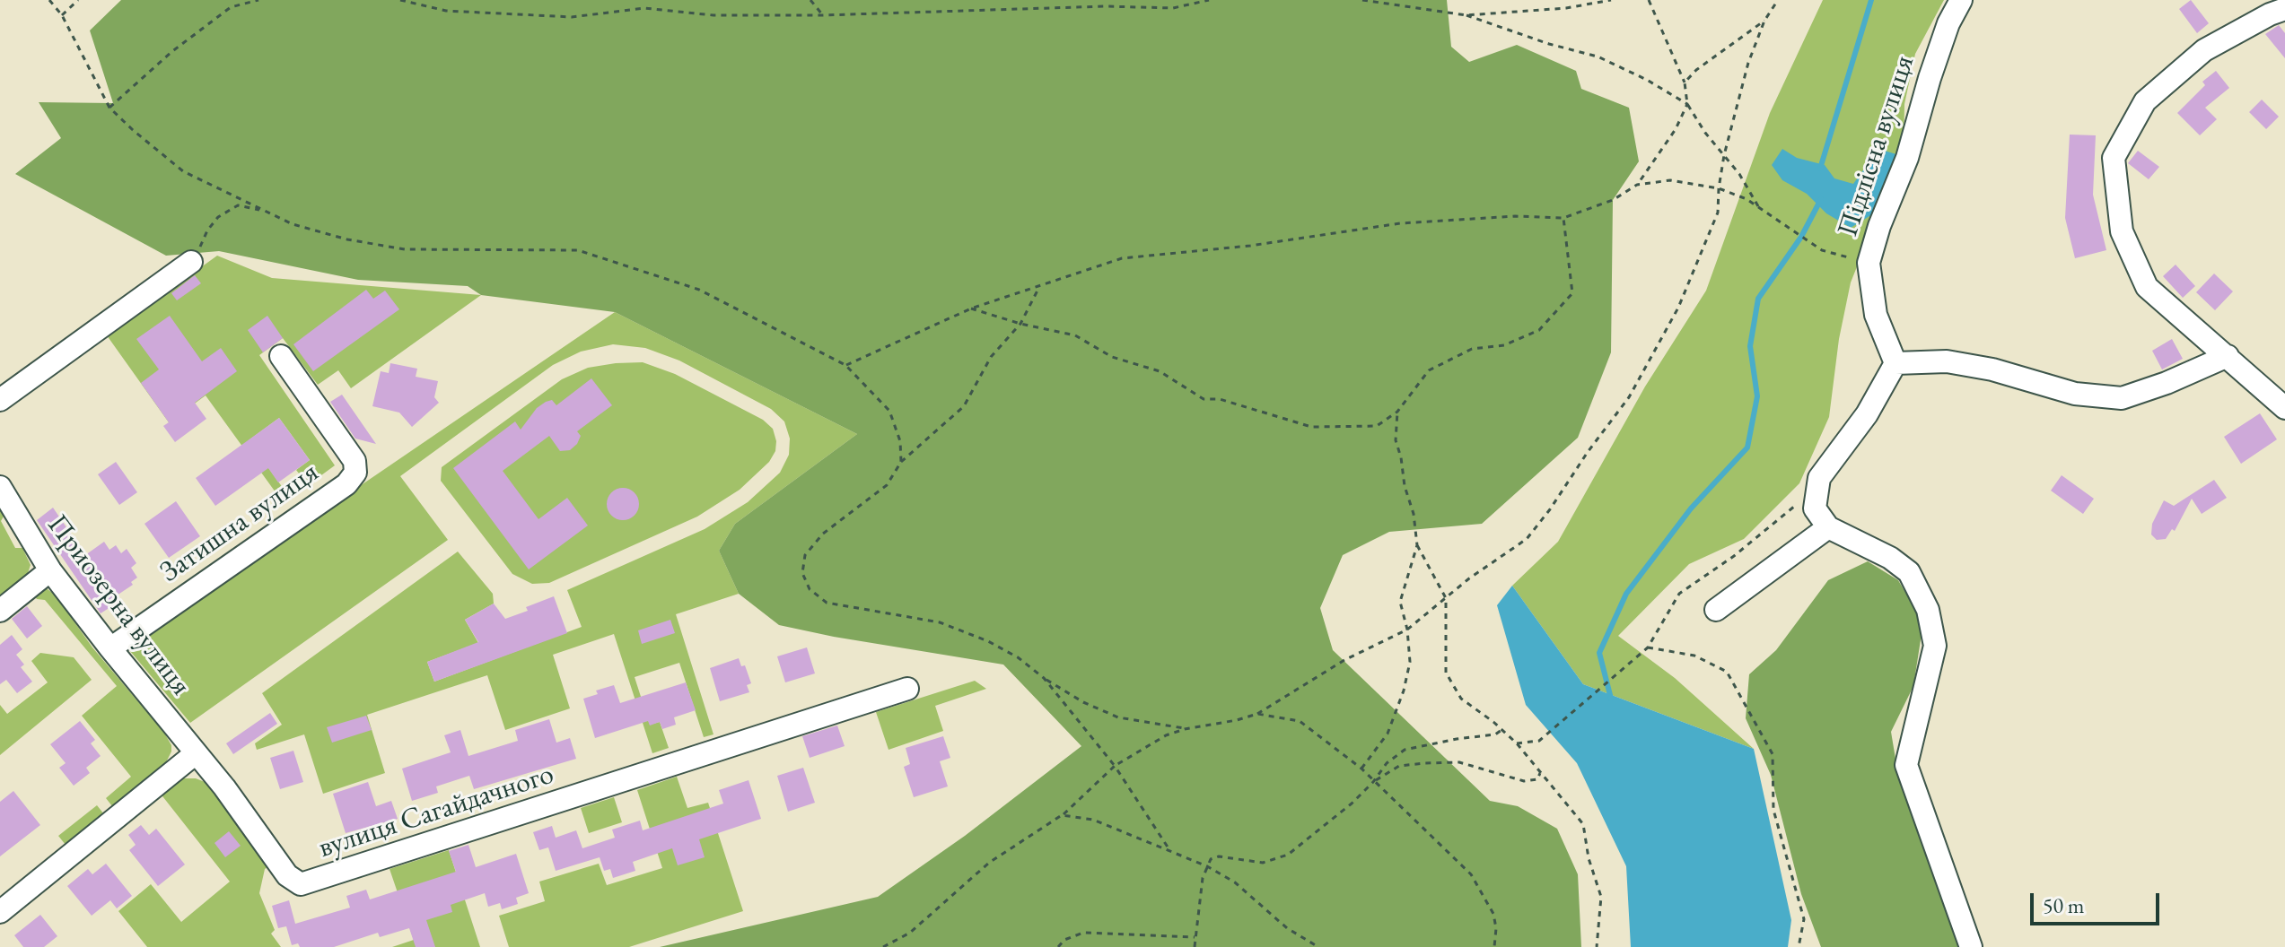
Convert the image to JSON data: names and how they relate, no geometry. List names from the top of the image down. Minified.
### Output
{"streets":{"street":["Підлісна вулиця","Затишна вулиця","Приозерна вулиця","вулиця Сагайдачного"]},"crossings":[["Затишна вулиця","Приозерна вулиця"],["Приозерна вулиця","вулиця Сагайдачного"]],"scale_bar":"50 m"}
